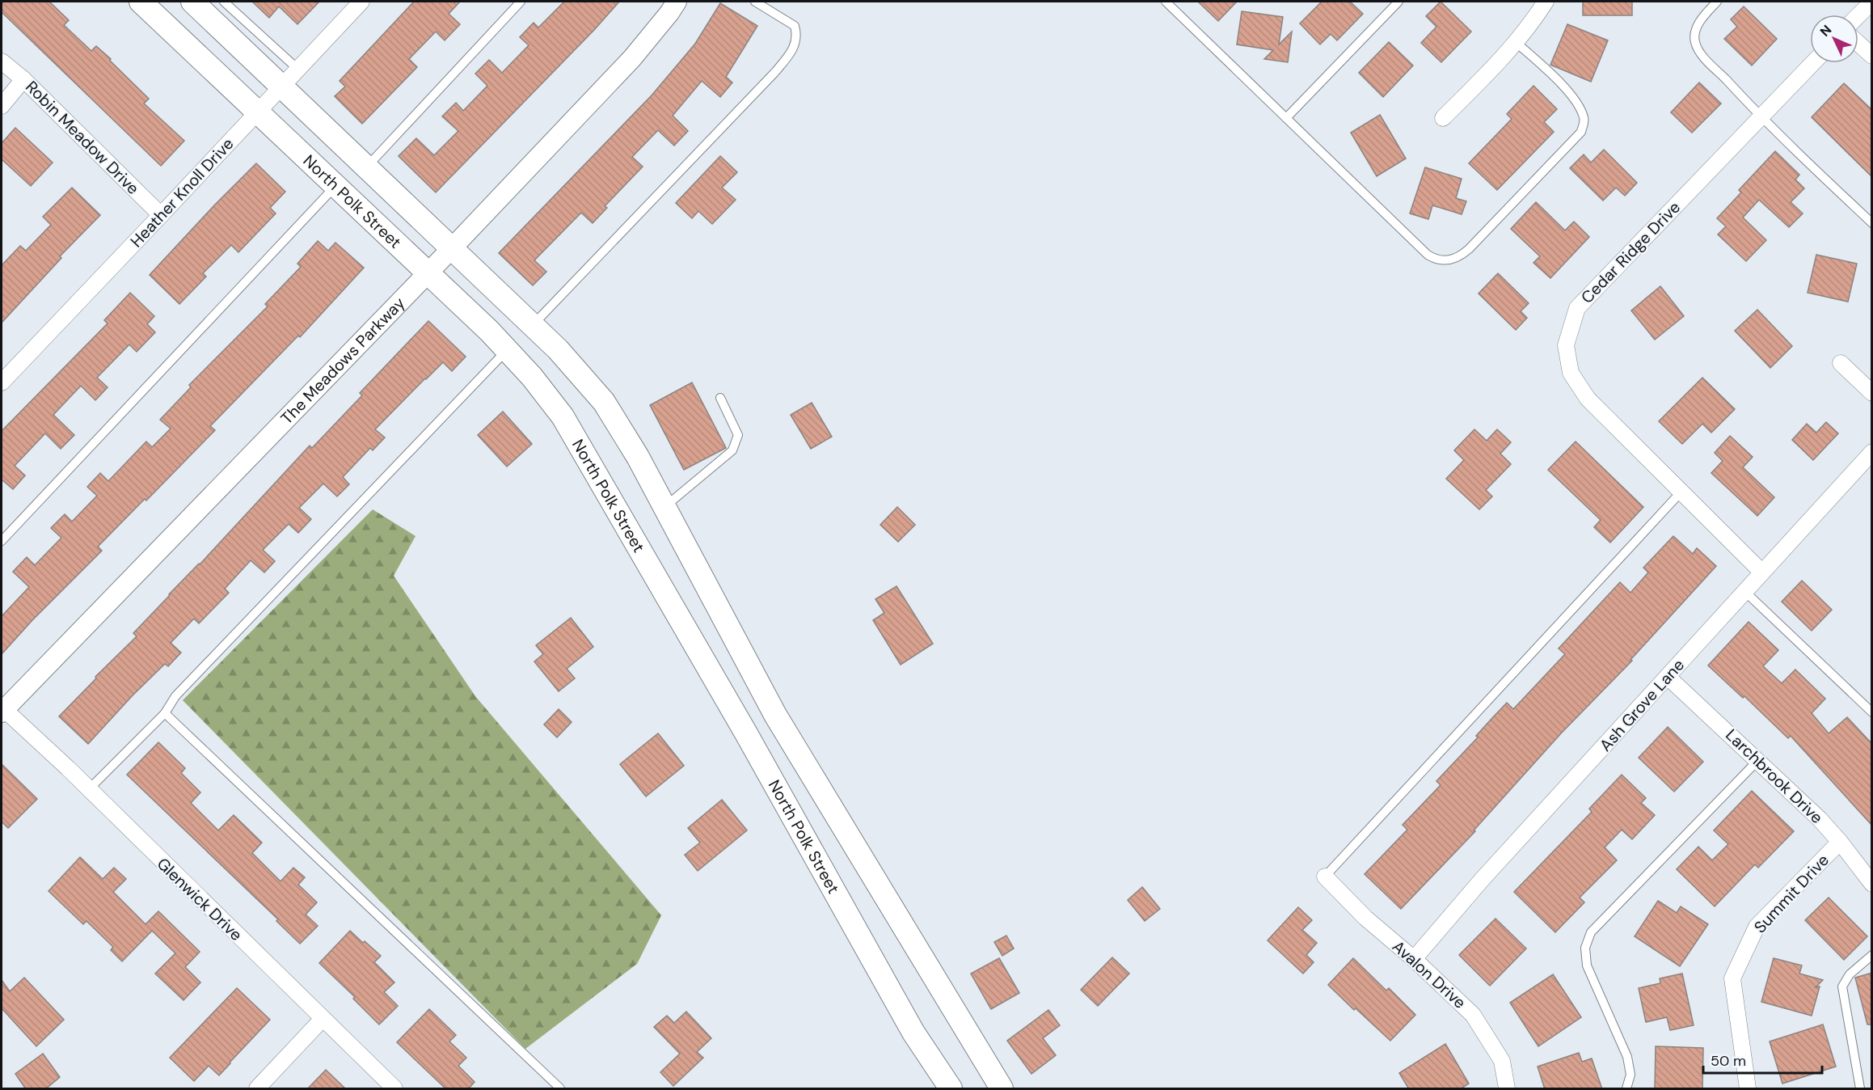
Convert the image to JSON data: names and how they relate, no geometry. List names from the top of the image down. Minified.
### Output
{"streets":{"main road":["North Polk Street"],"street":["Robin Meadow Drive","Heather Knoll Drive","Cedar Ridge Drive","The Meadows Parkway","Ash Grove Lane","Larchbrook Drive","Summit Drive","Glenwick Drive","Avalon Drive"]},"crossings":[["Robin Meadow Drive","Heather Knoll Drive"],["Heather Knoll Drive","North Polk Street"],["North Polk Street","The Meadows Parkway"],["Cedar Ridge Drive","Ash Grove Lane"],["The Meadows Parkway","Glenwick Drive"],["Ash Grove Lane","Larchbrook Drive"],["Ash Grove Lane","Avalon Drive"],["Larchbrook Drive","Summit Drive"]],"scale_bar":"50 m","north":"top left"}
